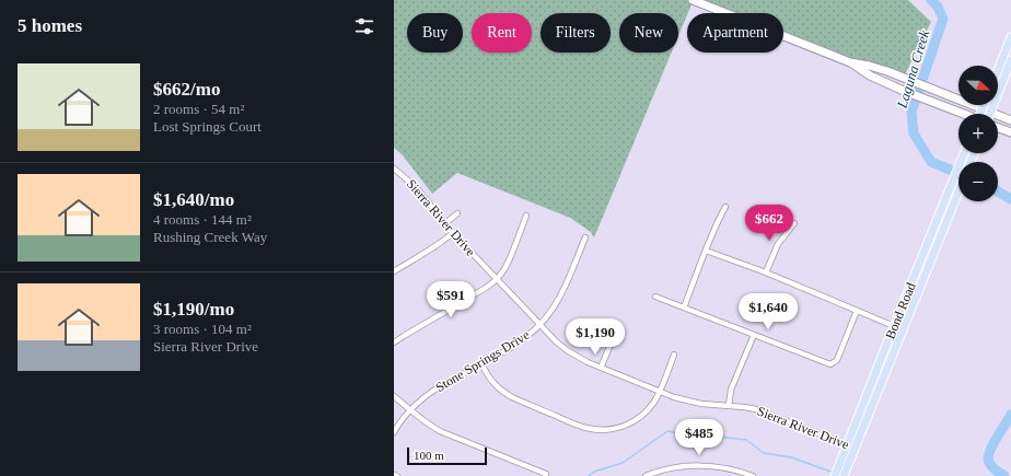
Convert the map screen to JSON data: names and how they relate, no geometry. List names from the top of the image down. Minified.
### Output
{"streets":{"main road":["Bond Road"],"street":["Sierra River Drive","Stone Springs Drive"]},"crossings":[["Sierra River Drive","Bond Road"],["Sierra River Drive","Stone Springs Drive"]],"water":["Laguna Creek"],"scale_bar":"100 m","north":"right","page":{"heading":"5 homes","chip":["Buy","Rent","Filters","New","Apartment"],"list":[{"name":"$662/mo","note":"2 rooms · 54 m² · Lost Springs Court"},{"name":"$1,640/mo","note":"4 rooms · 144 m² · Rushing Creek Way"},{"name":"$1,190/mo","note":"3 rooms · 104 m² · Sierra River Drive"}],"map_buttons":["+","−"],"price":["$662","$591","$1,640","$1,190","$485"],"scale":"100 m"}}
